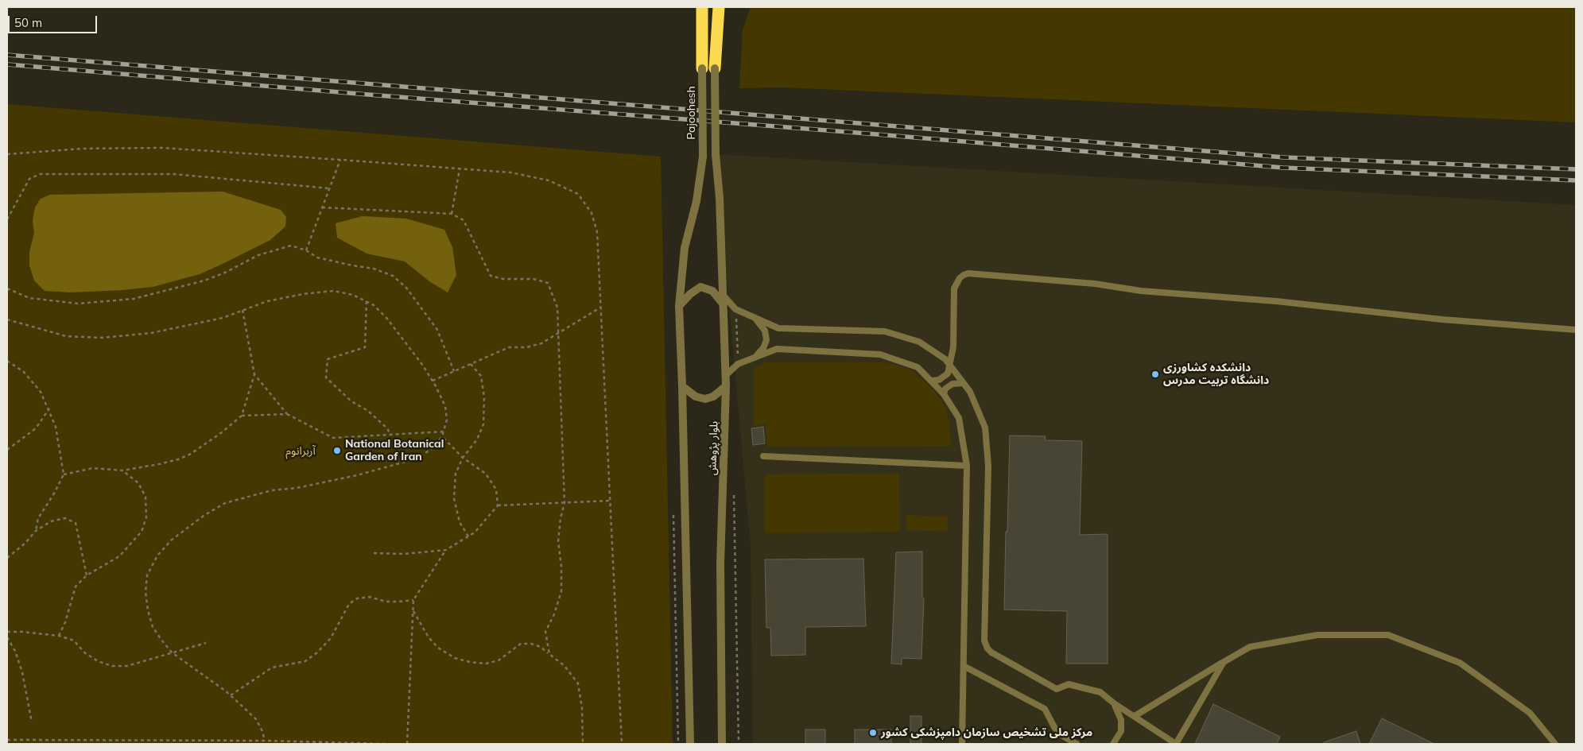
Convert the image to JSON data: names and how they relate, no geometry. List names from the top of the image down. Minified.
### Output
{"streets":{"street":["Pajoohesh","بلوار پژوهش"]},"crossings":[["Pajoohesh","بلوار پژوهش"]],"parks":["آربرانوم"],"places":["دانشکده کشاورزی دانشگاه تربیت مدرس","National Botanical Garden of Iran","مرکز ملی تشخیص سازمان دامپزشکی کشور"],"scale_bar":"50 m"}
